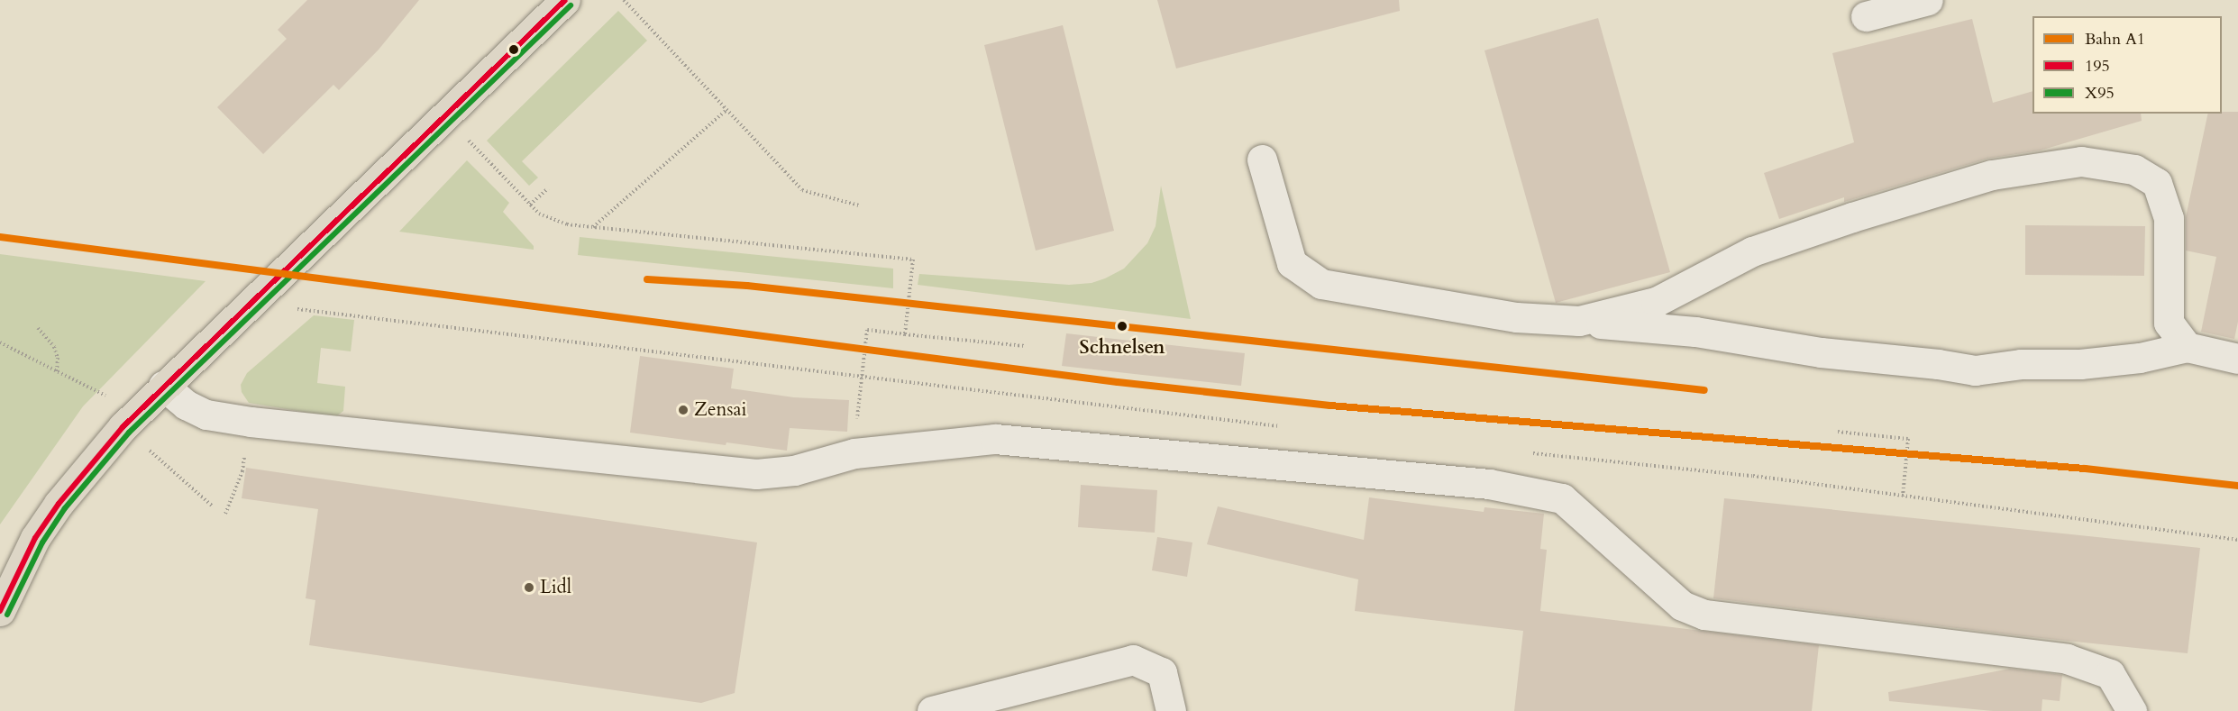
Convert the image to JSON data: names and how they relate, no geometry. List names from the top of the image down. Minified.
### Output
{"places":["Schnelsen","Zensai","Lidl"],"lines":["transit line 195","transit line X95","rail line A1"],"legend":["Bahn A1","195","X95"]}
